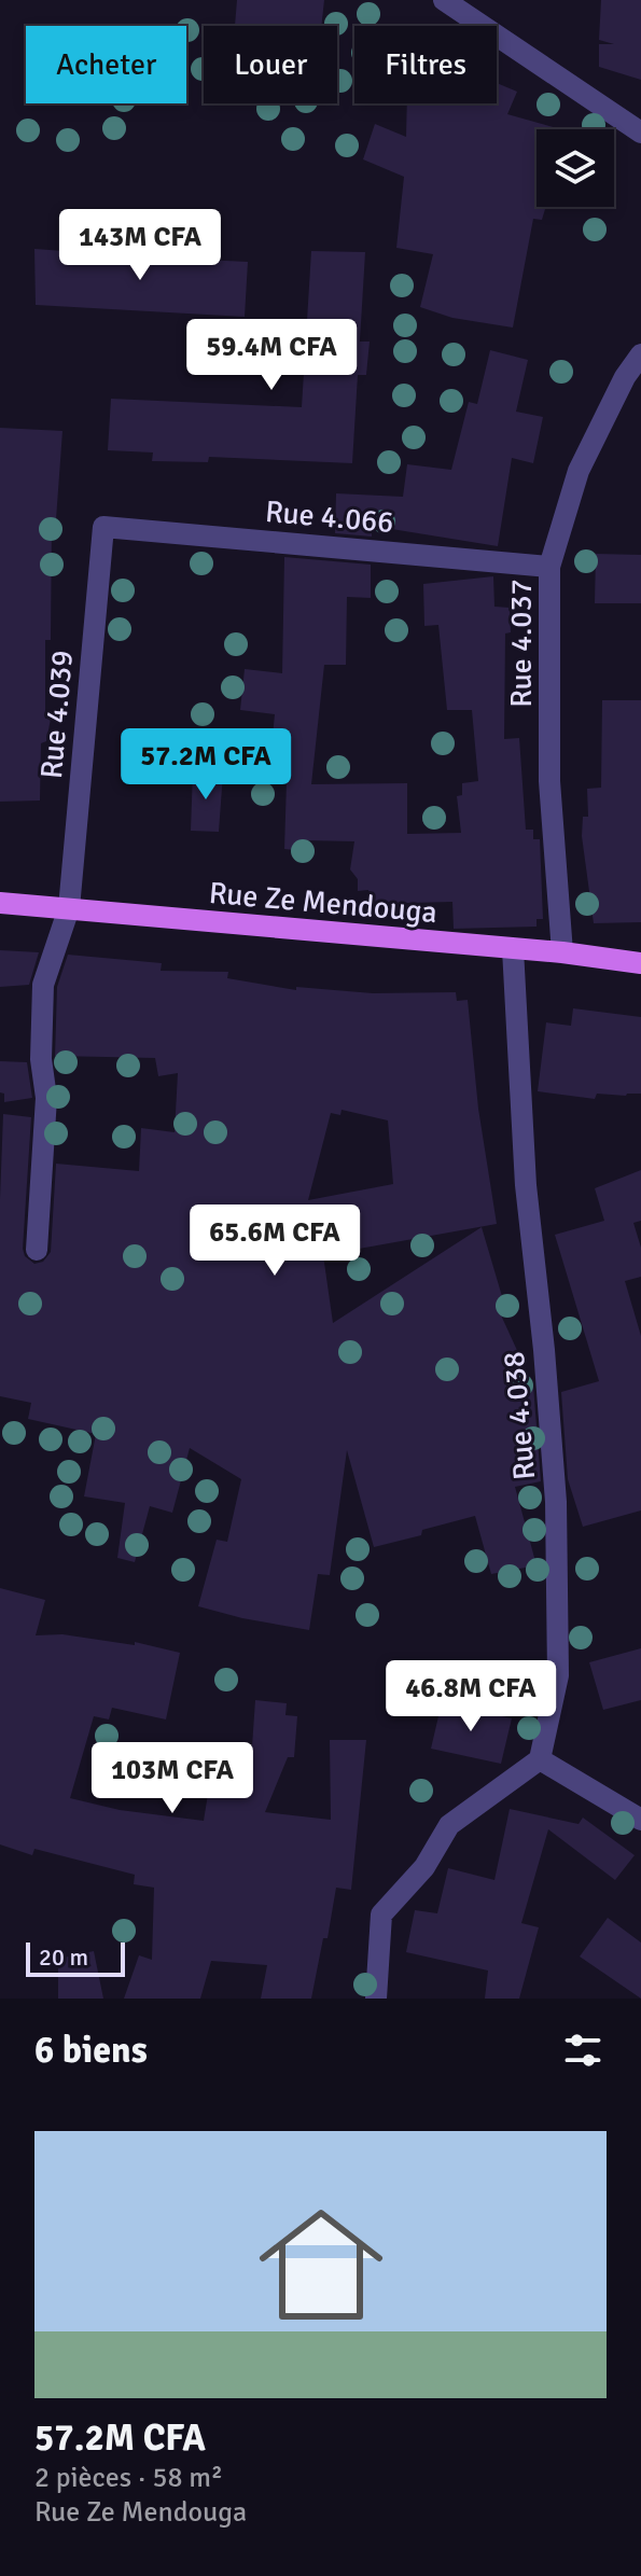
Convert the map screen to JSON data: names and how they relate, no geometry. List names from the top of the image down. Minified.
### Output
{"streets":{"main road":["Rue Ze Mendouga"],"street":["Rue 4.066","Rue 4.037","Rue 4.039","Rue 4.038"]},"crossings":[["Rue 4.066","Rue 4.037"],["Rue 4.066","Rue 4.039"],["Rue 4.037","Rue Ze Mendouga"],["Rue 4.039","Rue Ze Mendouga"],["Rue Ze Mendouga","Rue 4.038"]],"scale_bar":"20 m","page":{"chip":["Acheter","Louer","Filtres"],"price":["143M CFA","59.4M CFA","57.2M CFA","65.6M CFA","46.8M CFA","103M CFA"],"scale":"20 m","heading":"6 biens","list":[{"name":"57.2M CFA","note":"2 pièces · 58 m² · Rue Ze Mendouga"}]}}
